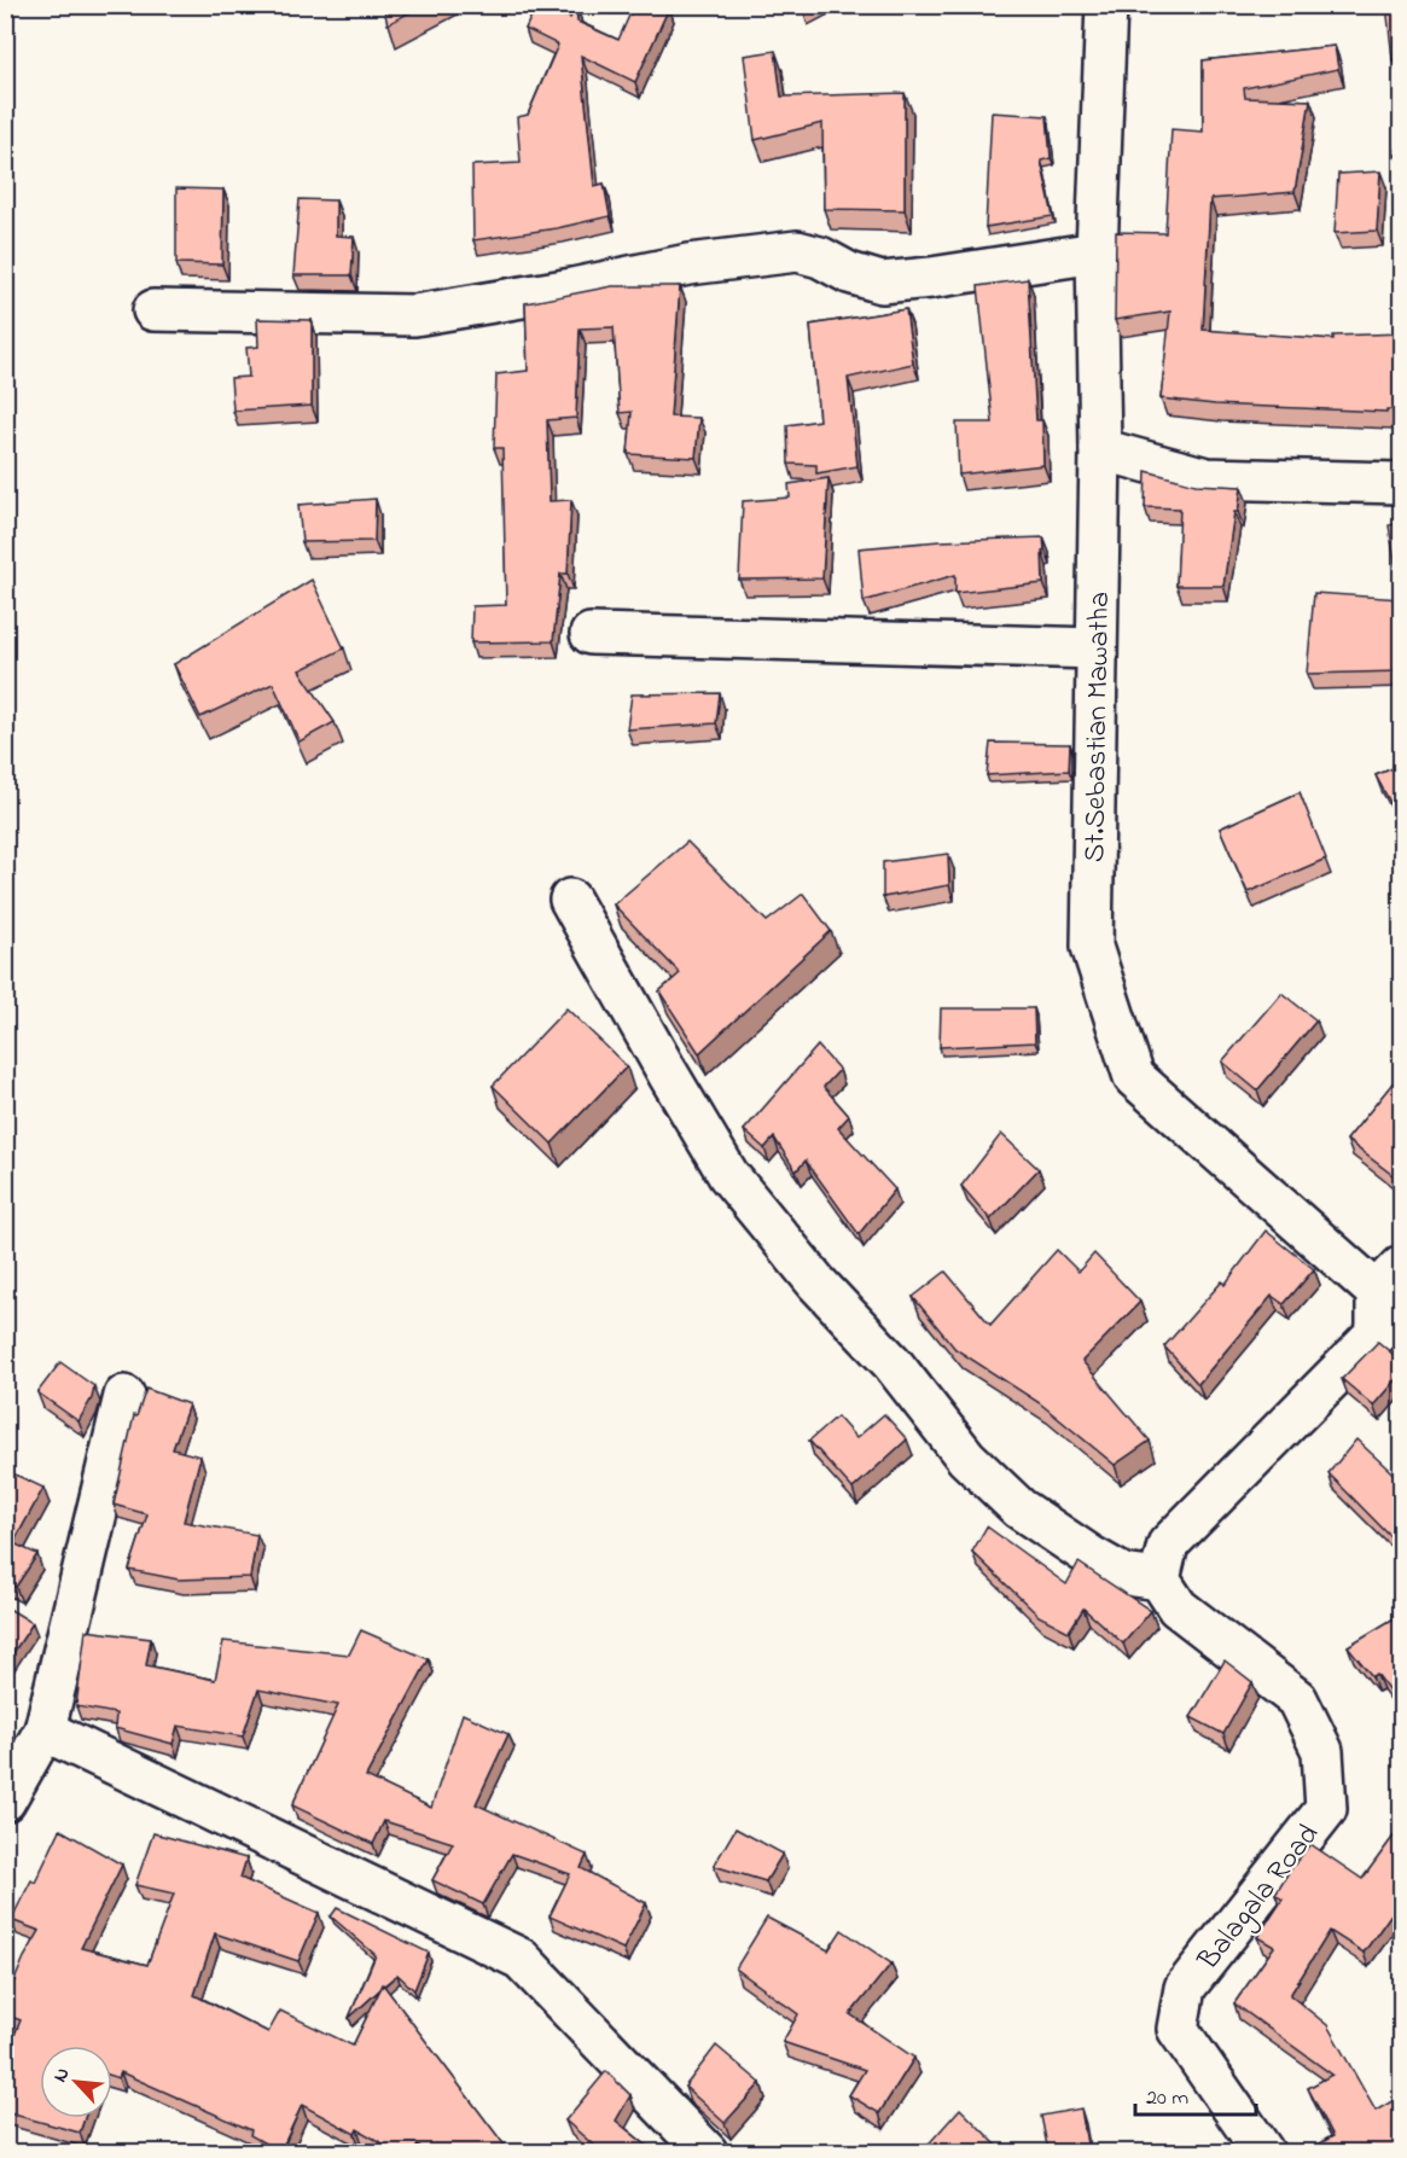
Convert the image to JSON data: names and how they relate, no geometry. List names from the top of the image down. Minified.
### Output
{"streets":{"street":["St.Sebastian Mawatha","Balagala Road"]},"scale_bar":"20 m","north":"top left"}
